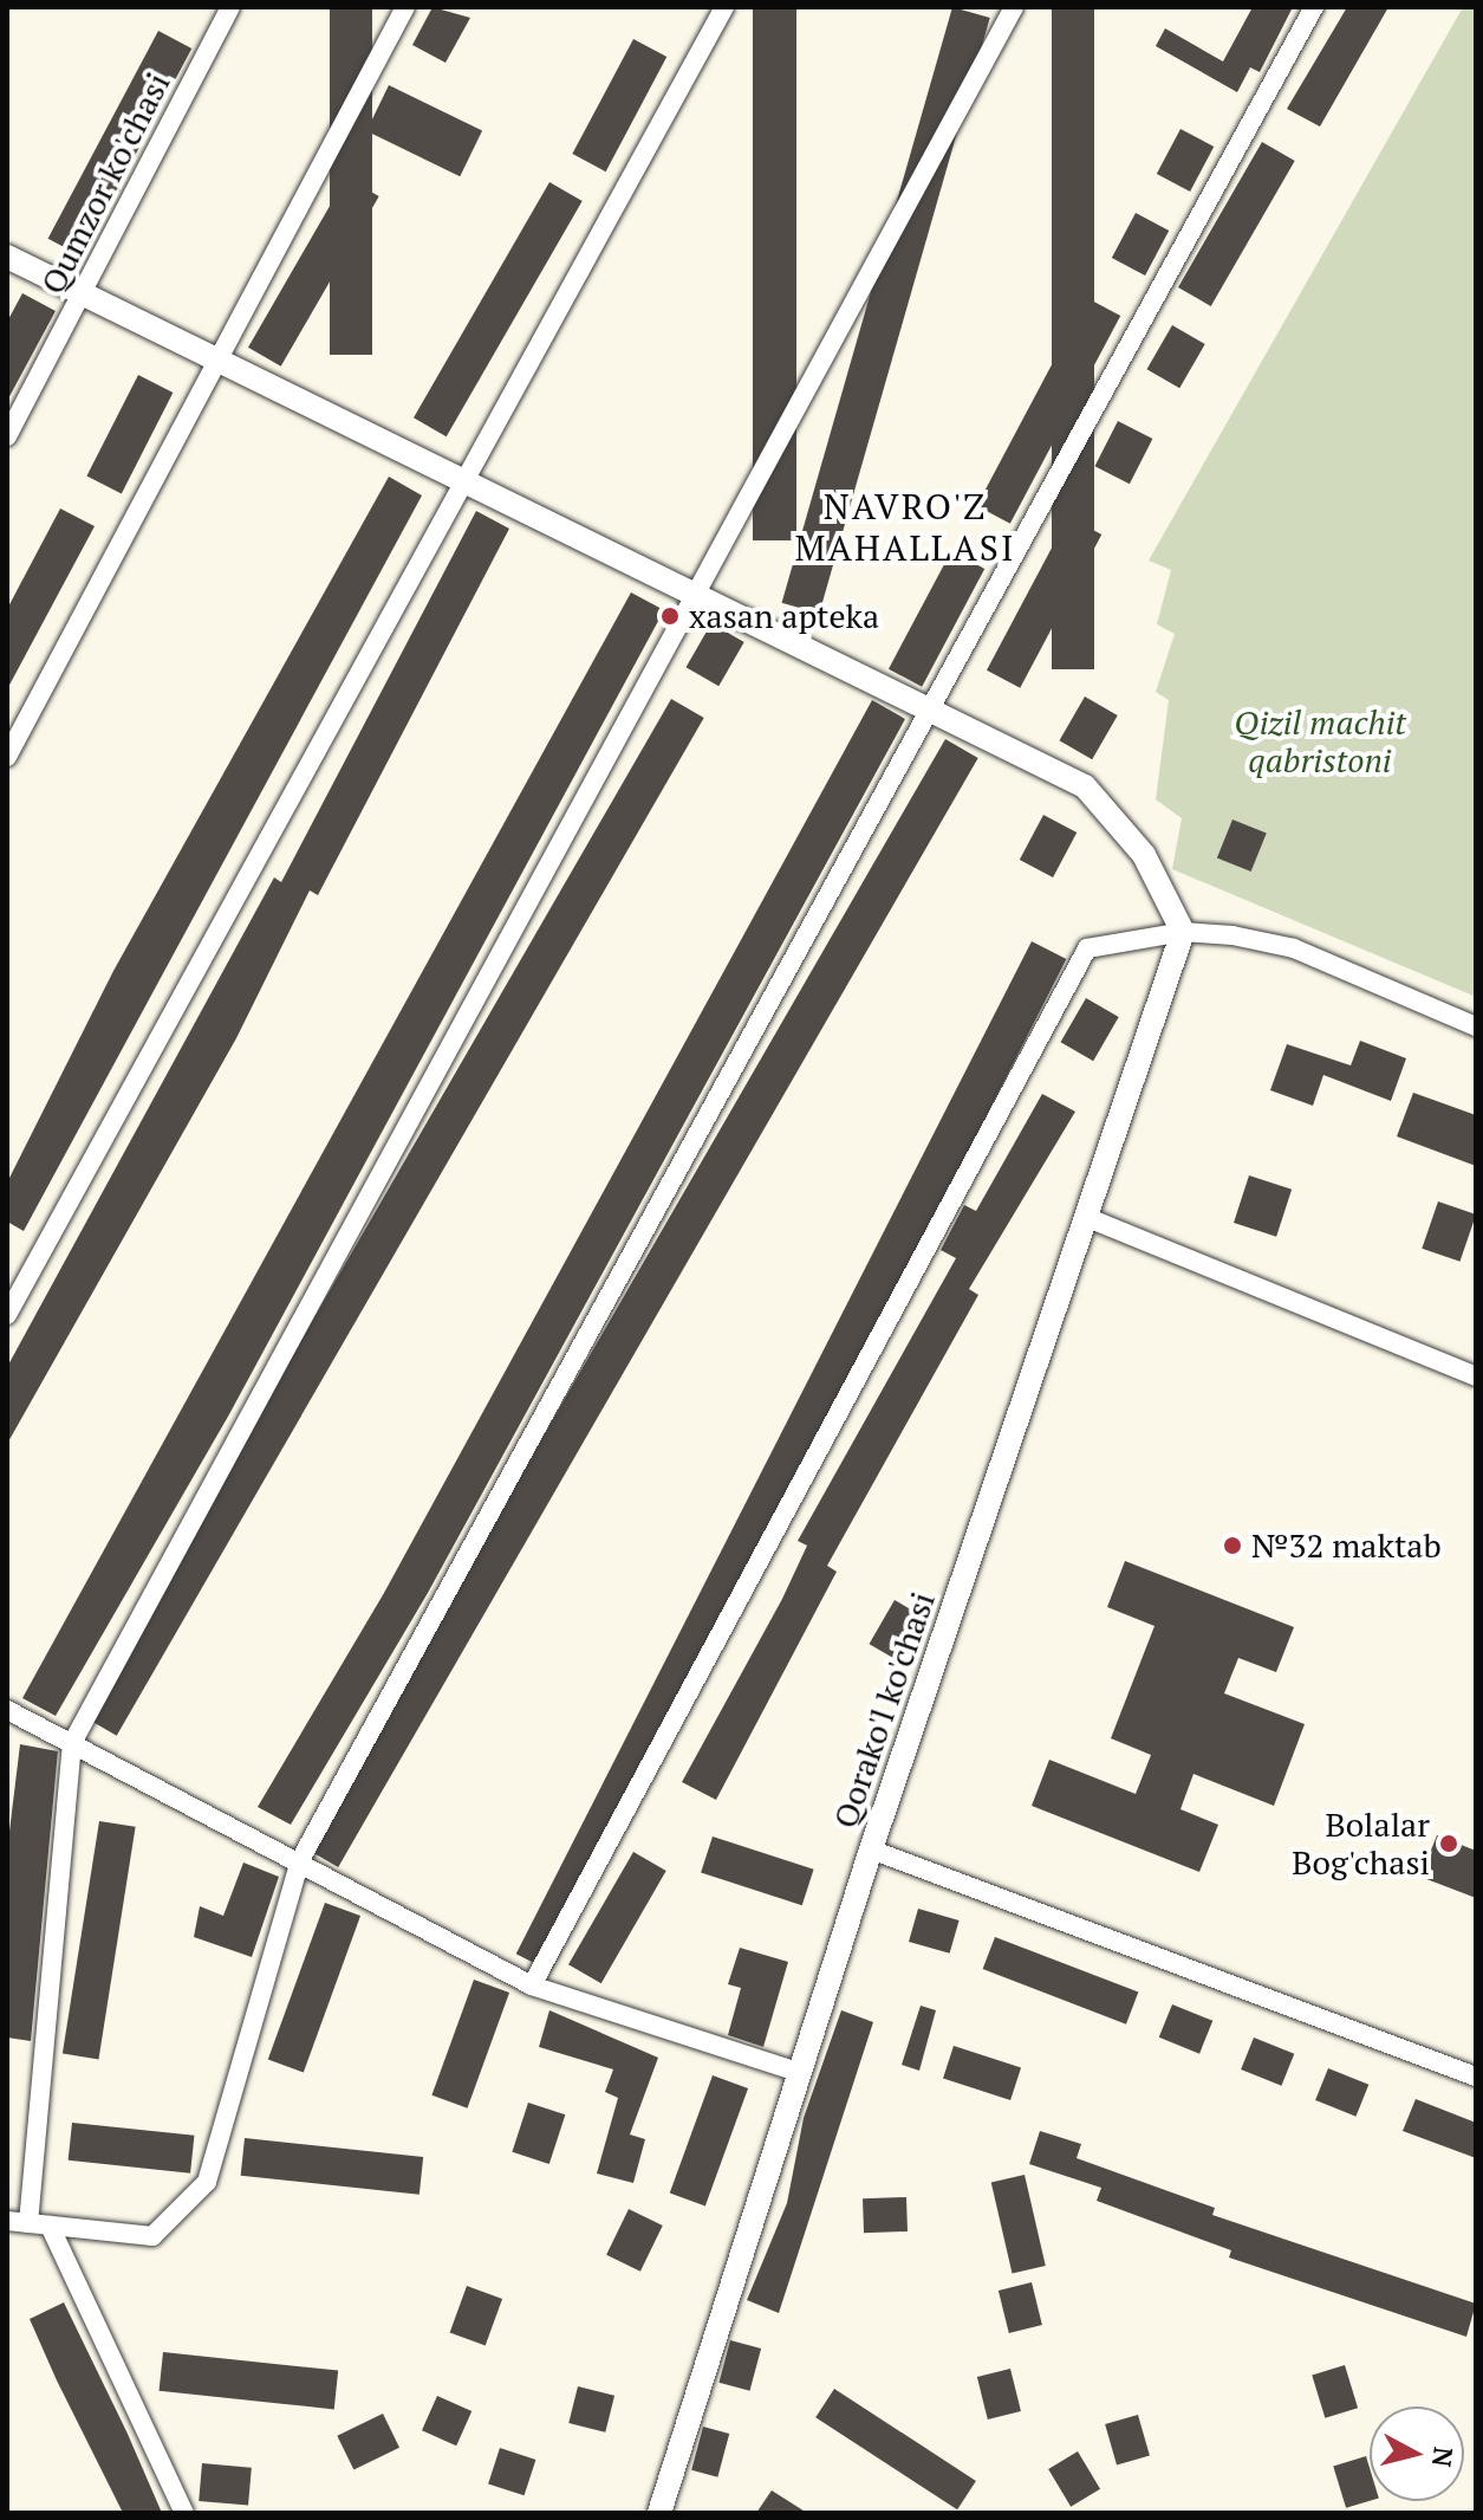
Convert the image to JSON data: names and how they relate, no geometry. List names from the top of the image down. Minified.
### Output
{"streets":{"street":["Qumzor ko'chasi","Qorako'l ko'chasi"]},"districts":["NAVRO'Z MAHALLASI"],"parks":["Qizil machit qabristoni"],"places":["xasan apteka","№32 maktab","Bolalar Bog'chasi"],"north":"right"}
